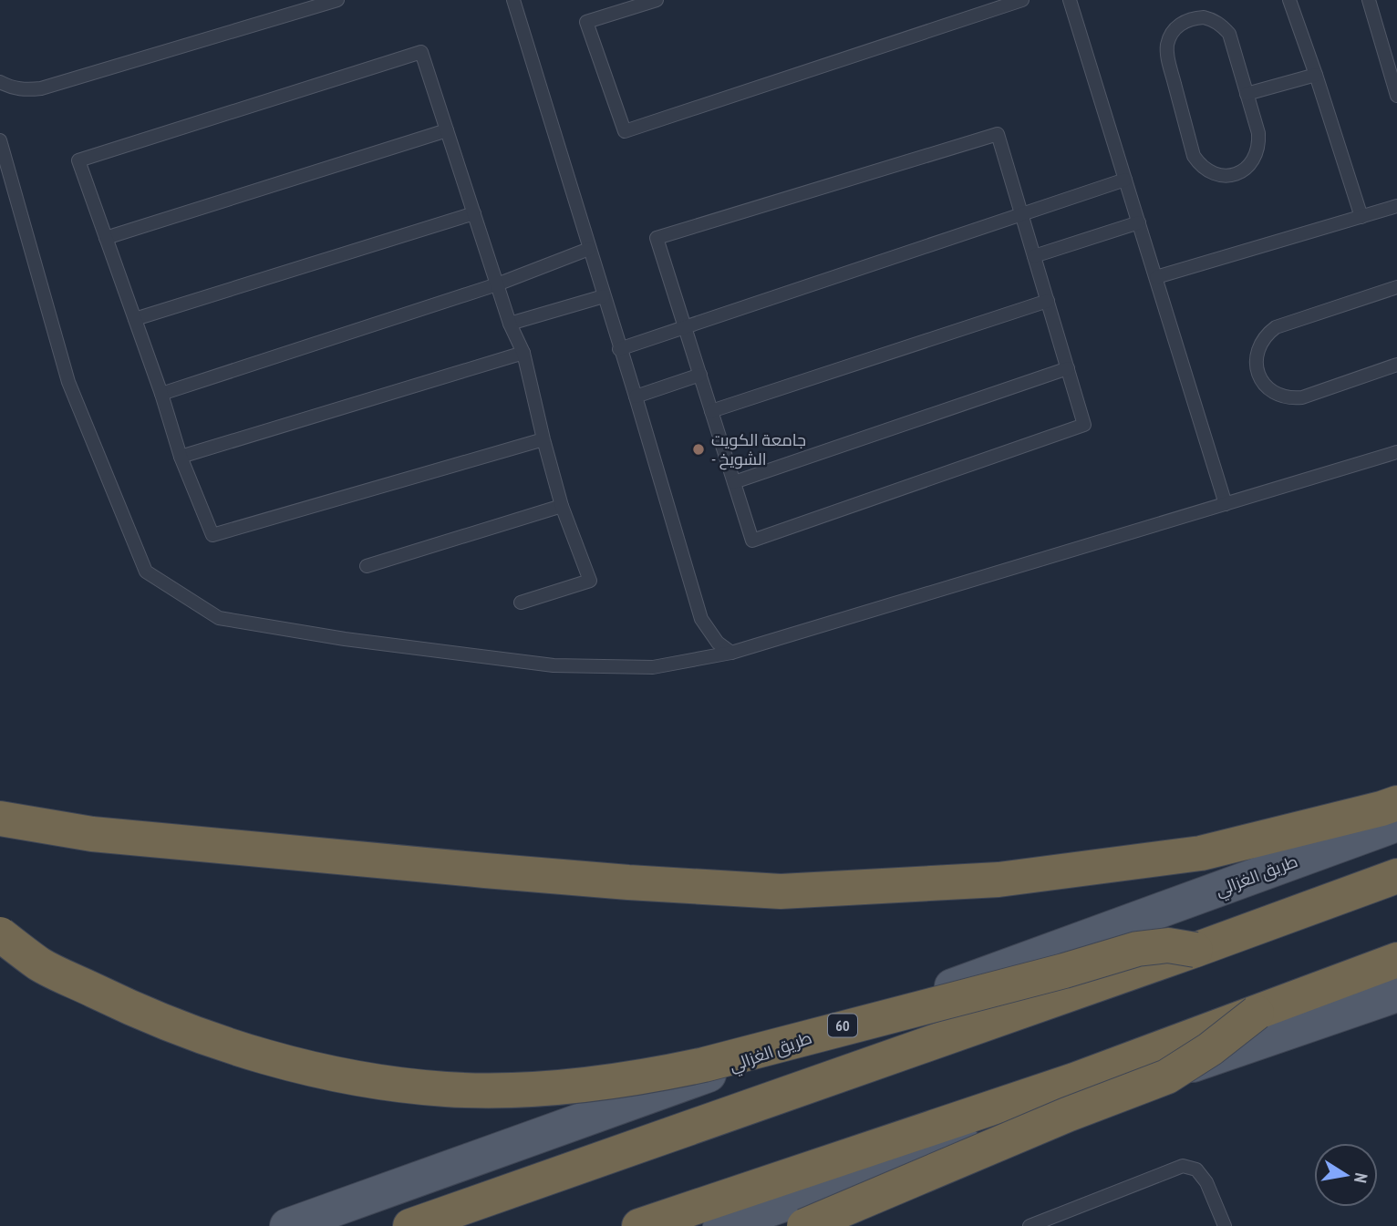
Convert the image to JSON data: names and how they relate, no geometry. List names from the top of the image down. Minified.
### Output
{"streets":{"main road":["طريق الغزالي","60"]},"places":["جامعة الكويت - الشويخ"],"north":"right"}
